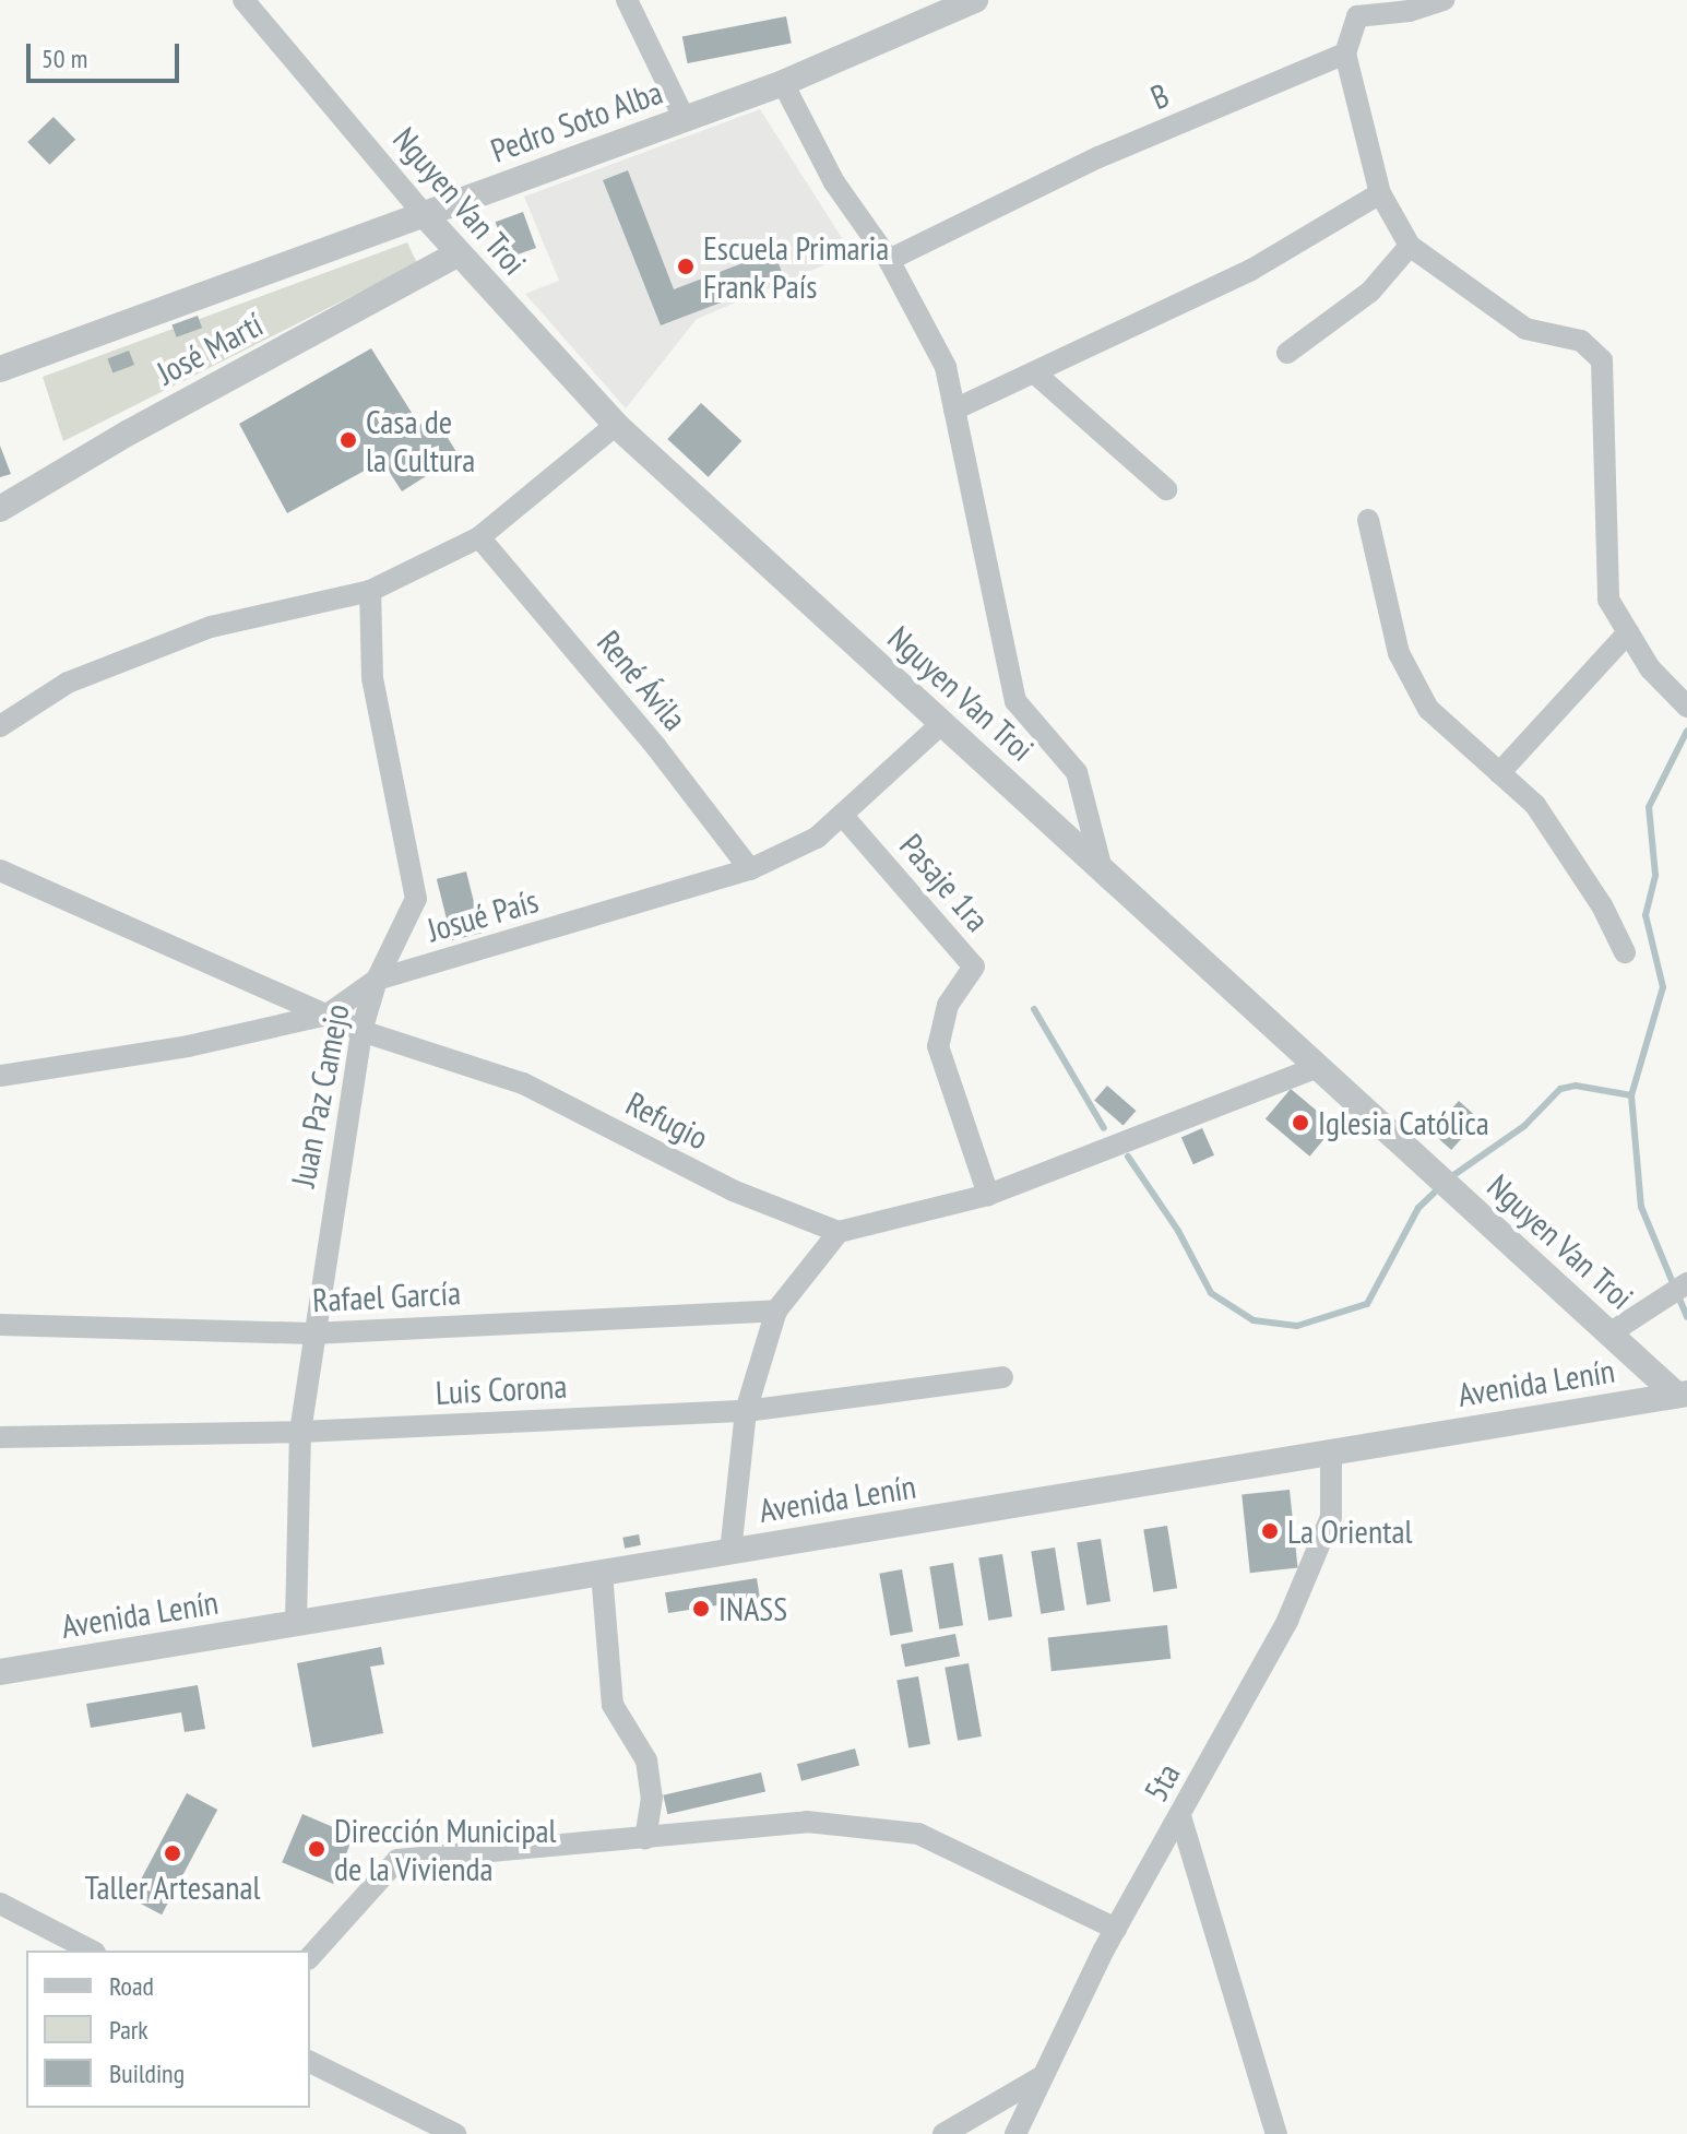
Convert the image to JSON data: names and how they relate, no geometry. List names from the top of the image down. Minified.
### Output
{"streets":{"street":["B","Pedro Soto Alba","Nguyen Van Troi","José Martí","René Ávila","Pasaje 1ra","Josué País","Juan Paz Camejo","Refugio","Rafael García","Avenida Lenín","Luis Corona","5ta"]},"crossings":[["Pedro Soto Alba","Nguyen Van Troi"],["Nguyen Van Troi","José Martí"],["Nguyen Van Troi","Josué País"],["Nguyen Van Troi","Avenida Lenín"],["René Ávila","Josué País"],["Pasaje 1ra","Josué País"],["Josué País","Juan Paz Camejo"],["Josué País","Refugio"],["Juan Paz Camejo","Refugio"],["Juan Paz Camejo","Rafael García"],["Juan Paz Camejo","Avenida Lenín"],["Juan Paz Camejo","Luis Corona"],["Avenida Lenín","5ta"]],"places":["Escuela Primaria Frank País","Casa de la Cultura","Iglesia Católica","La Oriental","INASS","Dirección Municipal de la Vivienda","Taller Artesanal"],"legend":["Road","Park","Building"],"scale_bar":"50 m"}
